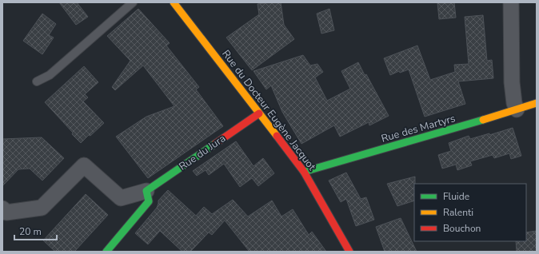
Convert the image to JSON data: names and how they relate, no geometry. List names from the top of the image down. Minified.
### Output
{"streets":{"street":["Rue du Docteur Eugène Jacquot","Rue des Martyrs","Rue du Jura"]},"crossings":[["Rue du Docteur Eugène Jacquot","Rue des Martyrs"],["Rue du Docteur Eugène Jacquot","Rue du Jura"]],"legend":["Fluide","Ralenti","Bouchon"],"scale_bar":"20 m"}
